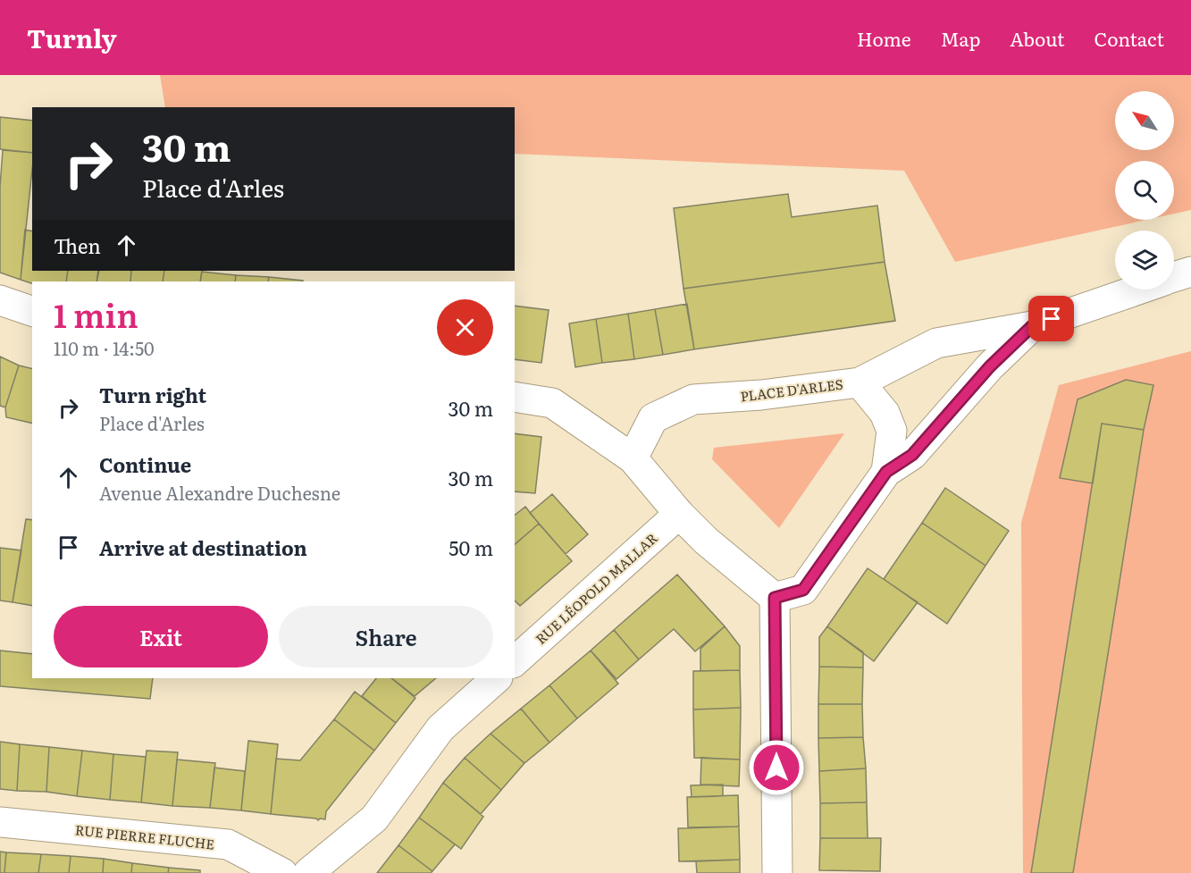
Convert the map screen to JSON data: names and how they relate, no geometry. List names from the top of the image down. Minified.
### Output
{"streets":{"street":["PLACE D'ARLES","RUE LÉOPOLD MALLAR","RUE PIERRE FLUCHE"]},"north":"top left","page":{"header":"Turnly","nav":["Home","Map","About","Contact"],"turn":["30 m","Place d'Arles"],"then":"Then","heading":["1 min","110 m · 14:50"],"list":[{"name":"Turn right","note":"Place d'Arles","value":"30 m"},{"name":"Continue","note":"Avenue Alexandre Duchesne","value":"30 m"},{"name":"Arrive at destination","value":"50 m"}],"buttons":["Exit","Share"]}}
